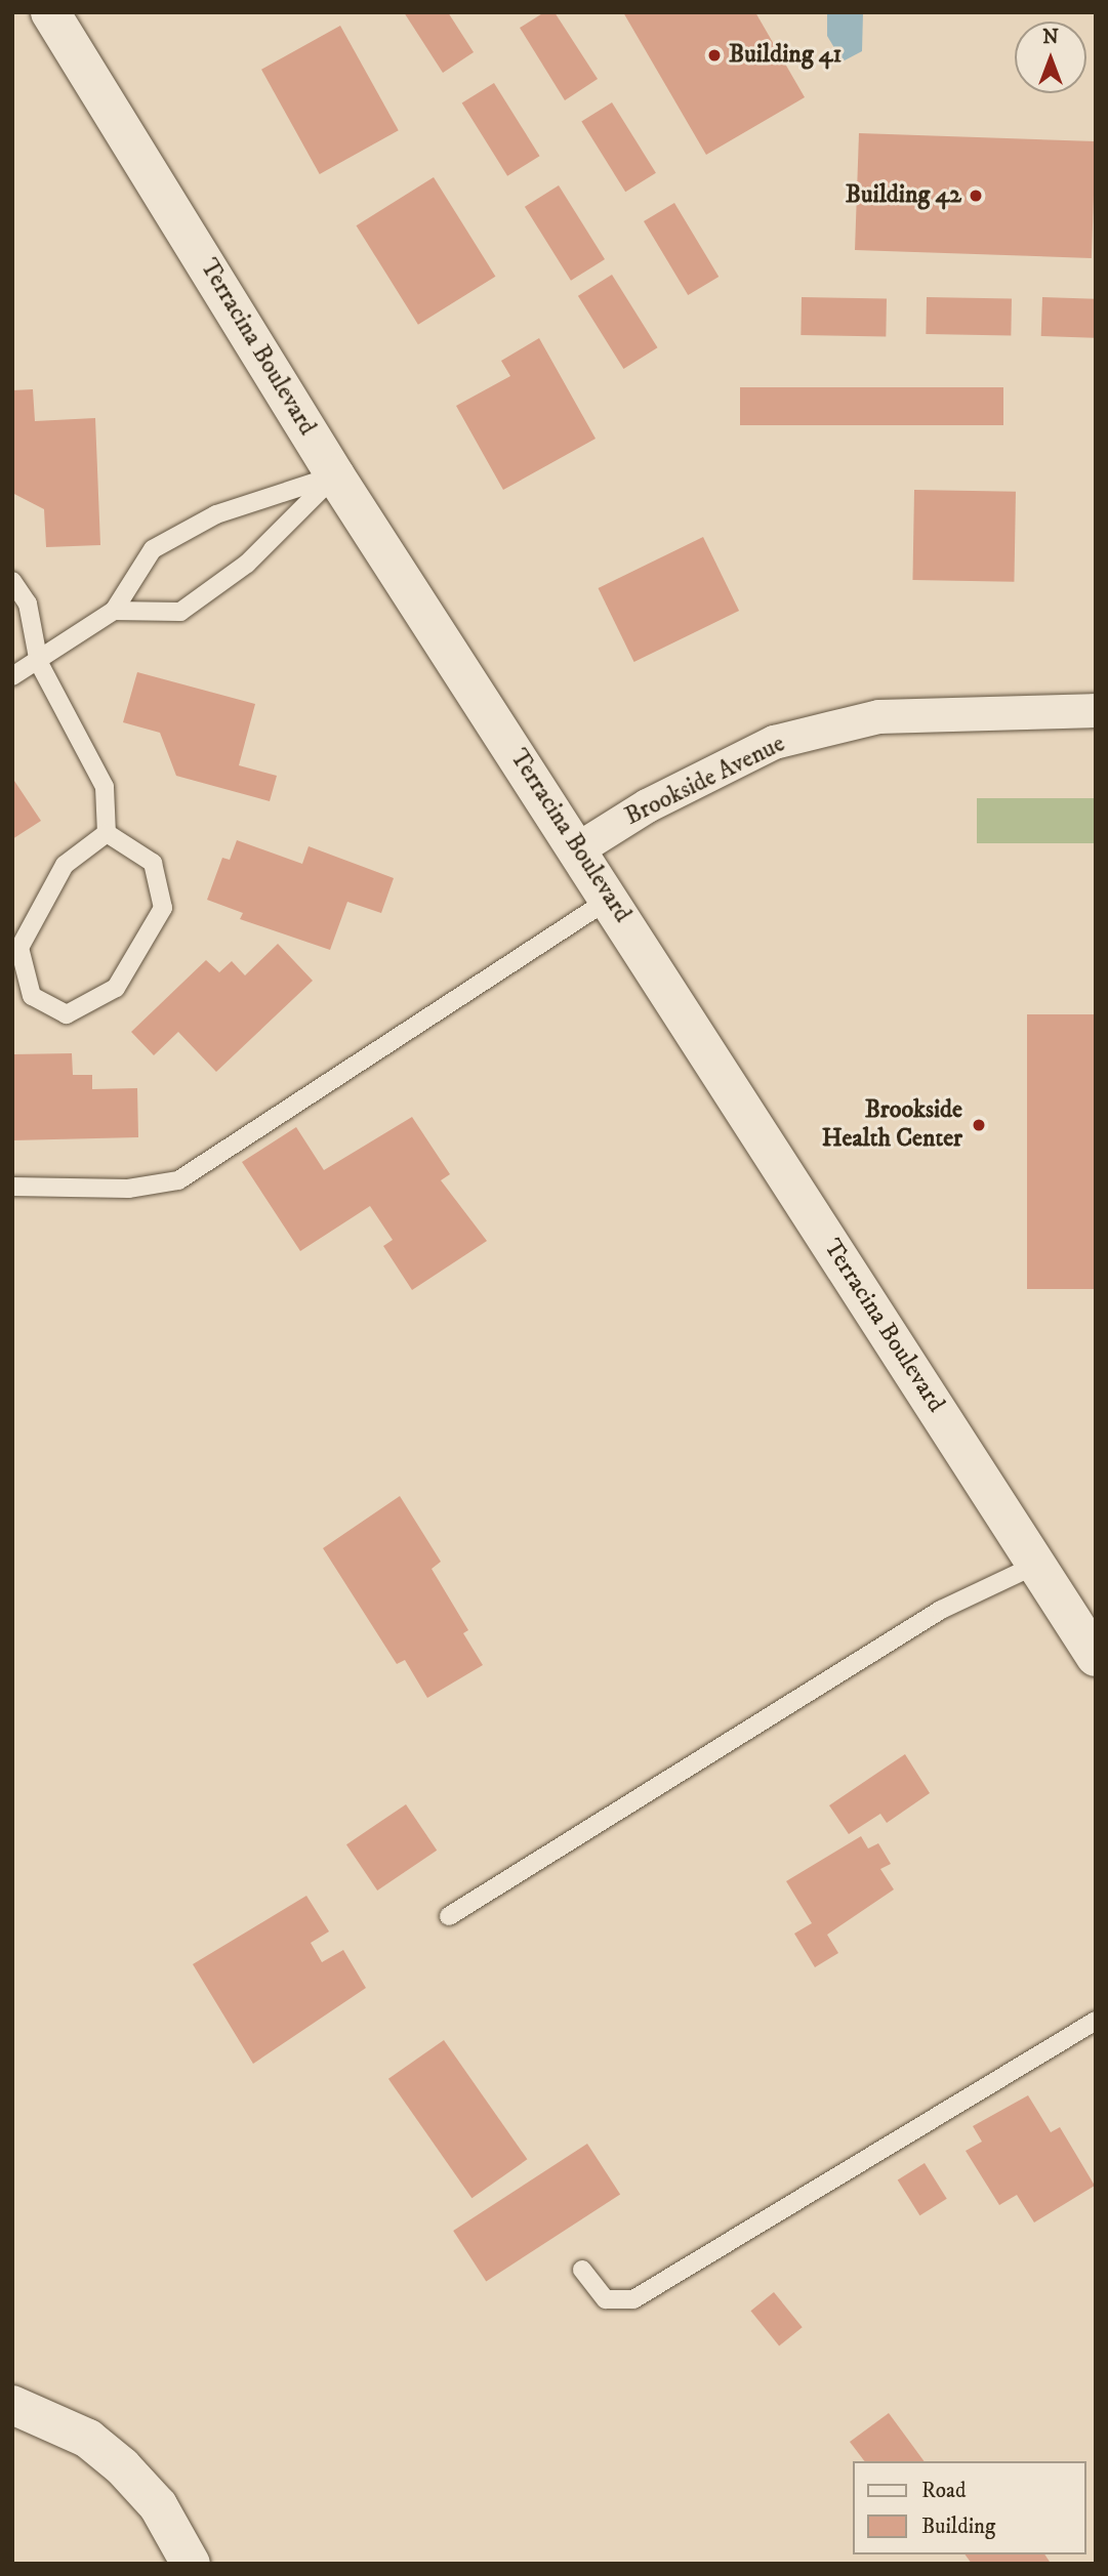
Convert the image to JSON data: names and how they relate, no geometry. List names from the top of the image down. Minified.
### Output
{"streets":{"main road":["Terracina Boulevard"],"street":["Brookside Avenue"]},"crossings":[["Terracina Boulevard","Brookside Avenue"]],"places":["Building 41","Building 42","Brookside Health Center"],"legend":["Road","Building"],"north":"top"}
